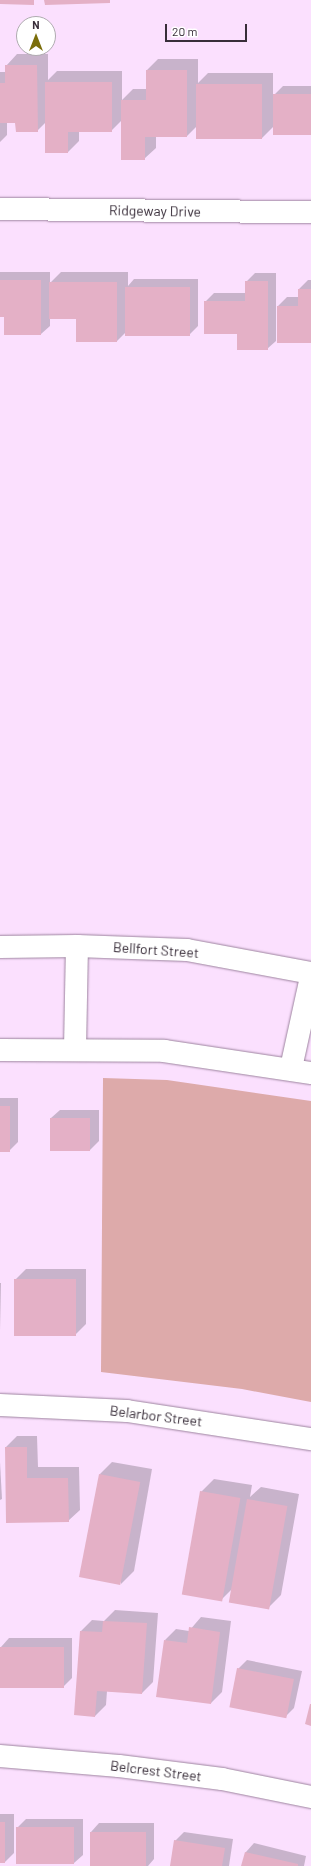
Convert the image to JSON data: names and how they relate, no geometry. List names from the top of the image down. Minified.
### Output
{"streets":{"street":["Ridgeway Drive","Bellfort Street","Belarbor Street","Belcrest Street"]},"scale_bar":"20 m","north":"top"}
